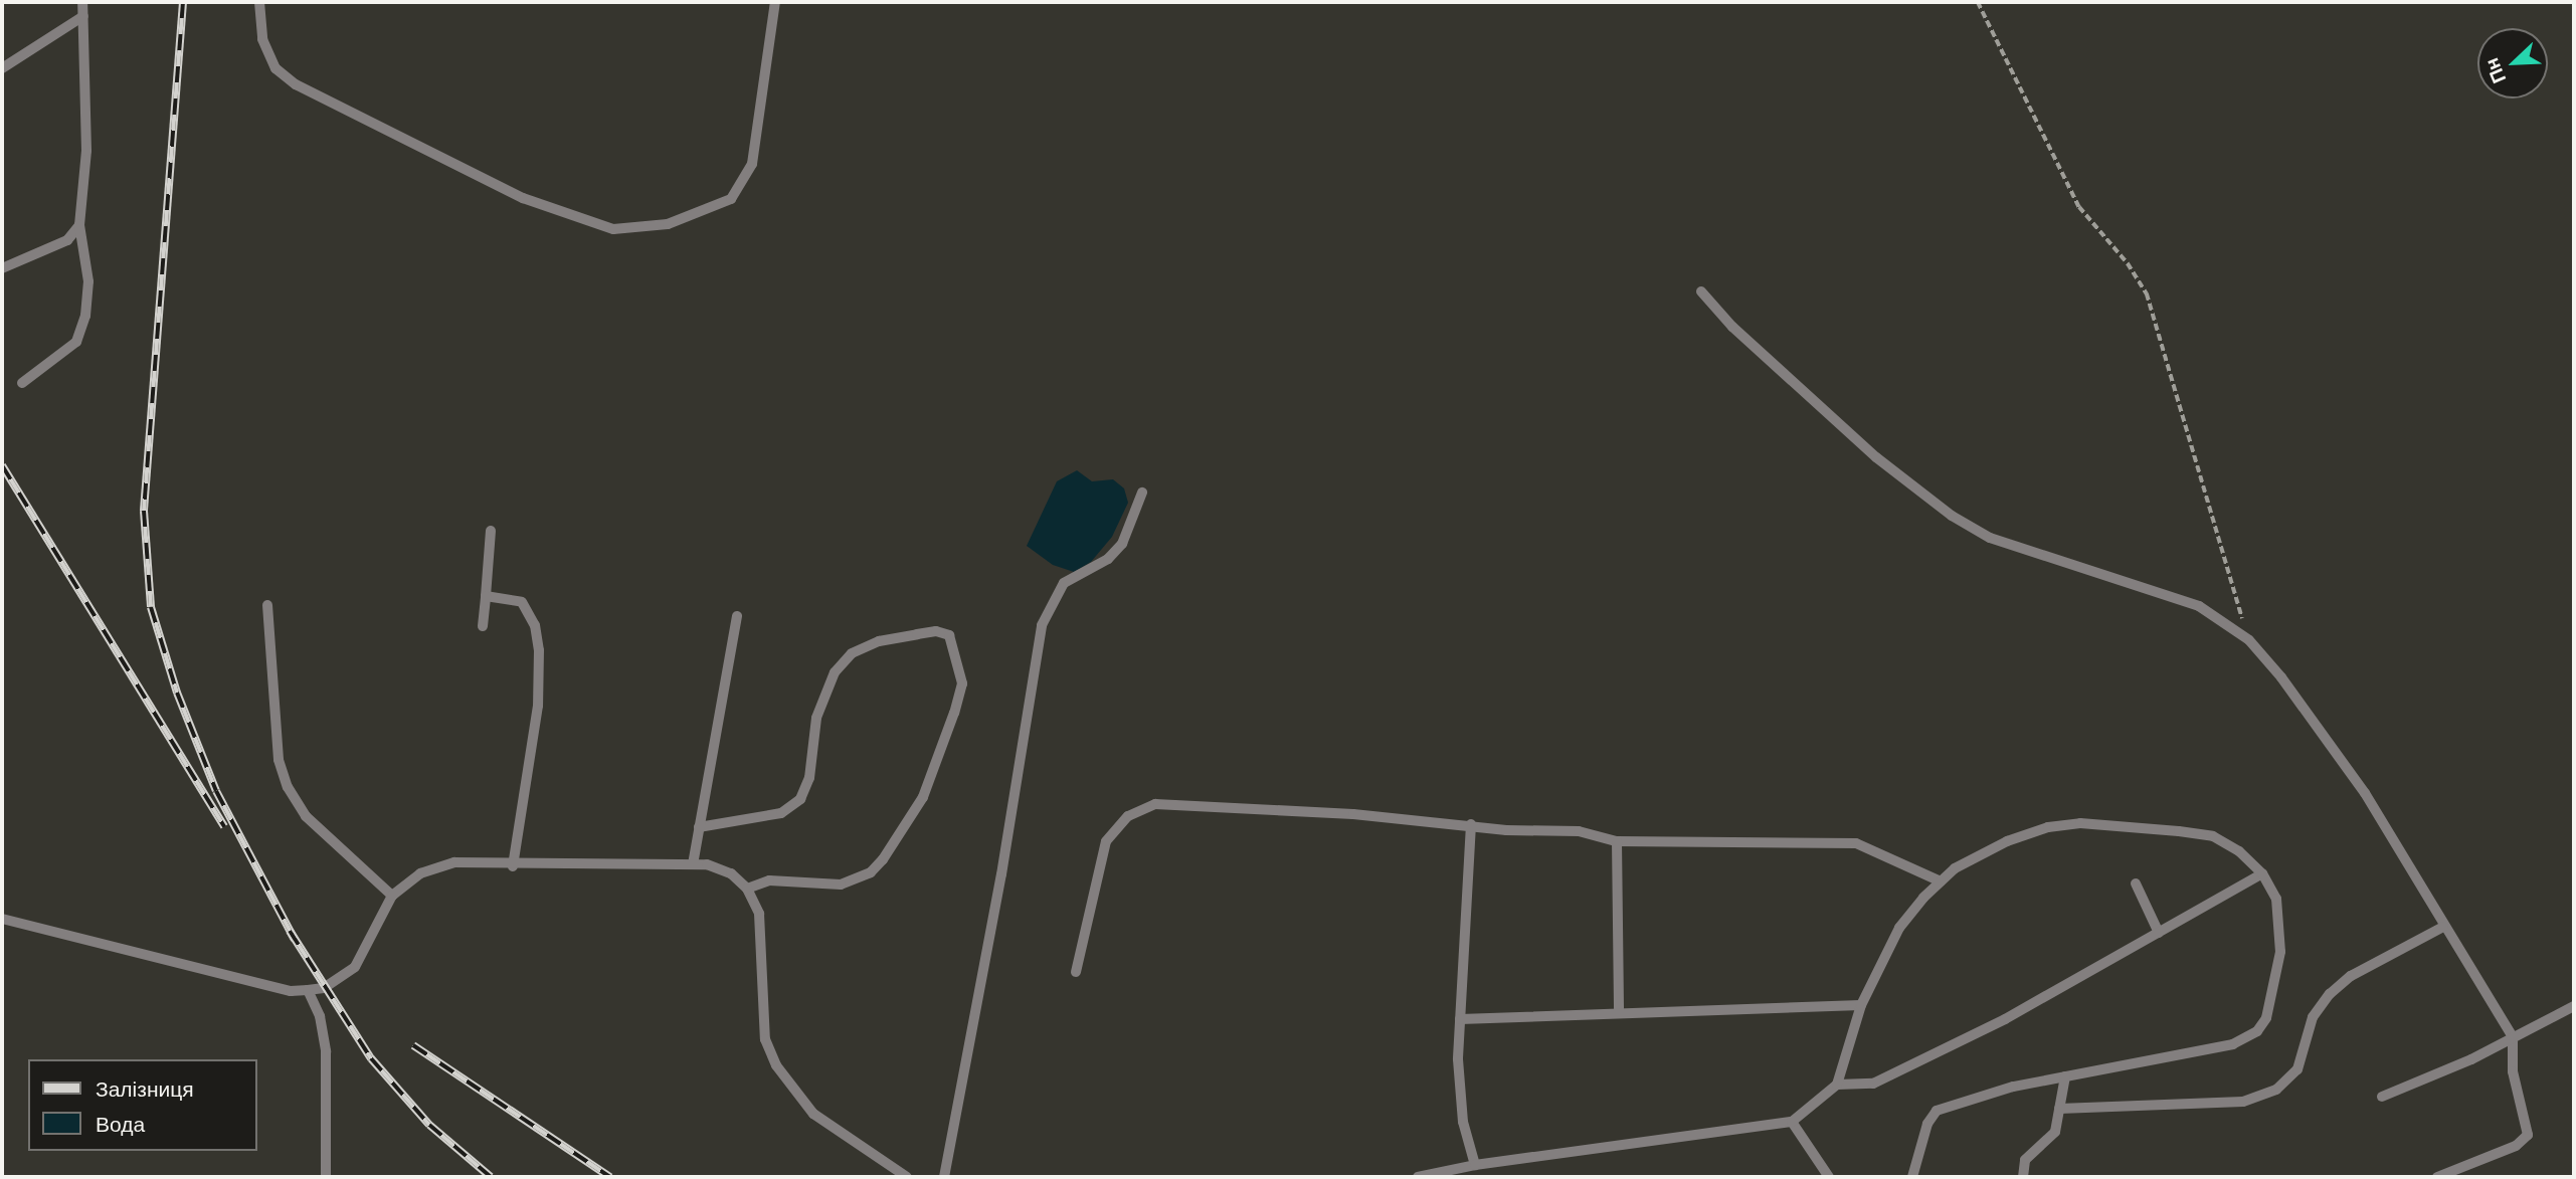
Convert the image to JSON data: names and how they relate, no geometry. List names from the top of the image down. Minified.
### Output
{"legend":["Залізниця","Вода"],"north":"bottom left"}
